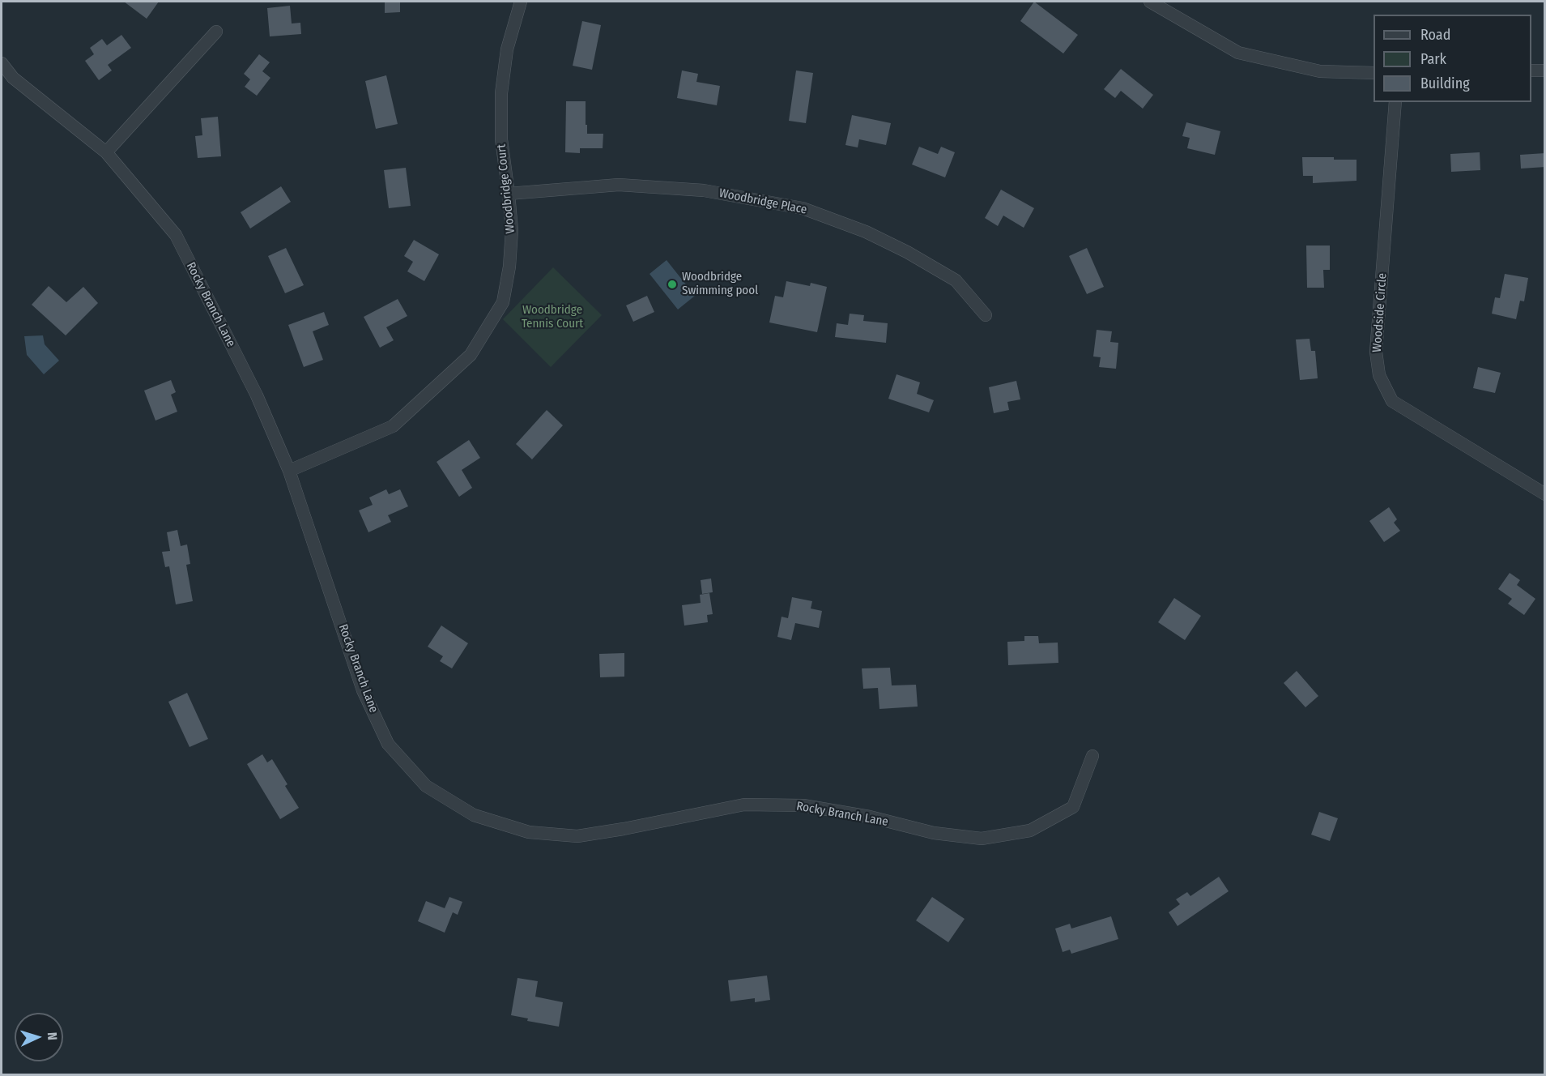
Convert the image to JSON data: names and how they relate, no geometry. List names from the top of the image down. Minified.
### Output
{"streets":{"street":["Woodbridge Court","Woodbridge Place","Rocky Branch Lane","Woodside Circle"]},"crossings":[["Woodbridge Court","Woodbridge Place"],["Woodbridge Court","Rocky Branch Lane"]],"parks":["Woodbridge Tennis Court"],"places":["Woodbridge Swimming pool"],"legend":["Road","Park","Building"],"north":"right"}
